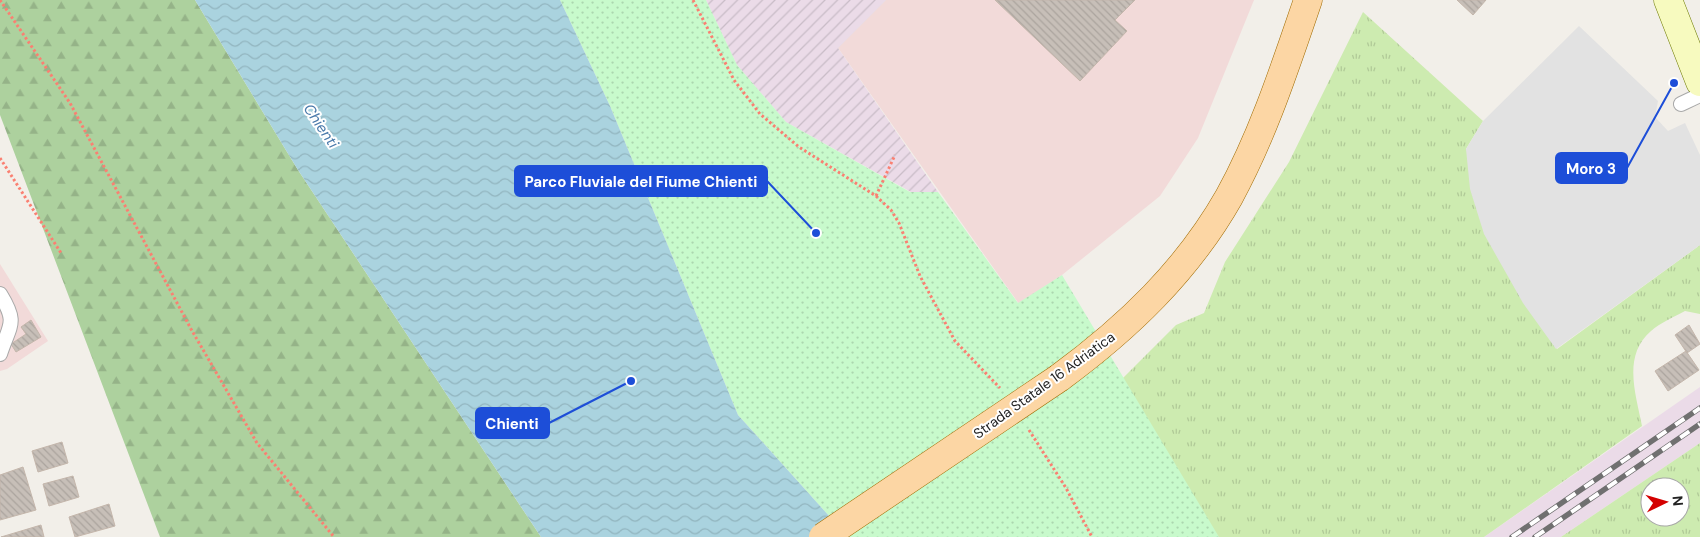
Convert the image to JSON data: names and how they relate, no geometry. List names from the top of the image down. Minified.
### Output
{"streets":{"main road":["Strada Statale 16 Adriatica"]},"water":["Chienti"],"places":["Moro 3","Parco Fluviale del Fiume Chienti","Chienti"],"north":"right"}
